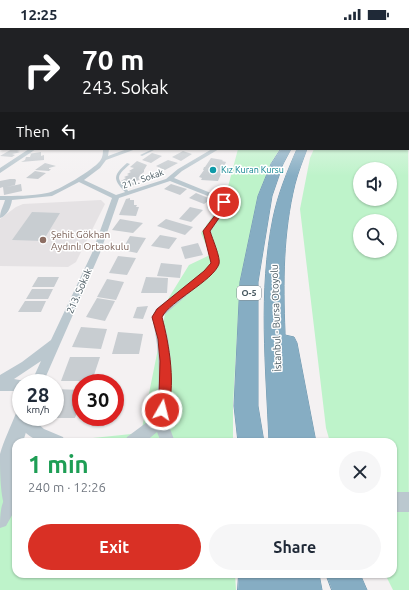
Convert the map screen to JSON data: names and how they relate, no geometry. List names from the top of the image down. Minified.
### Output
{"streets":{"highway":["O-5","İstanbul - Bursa Otoyolu"],"street":["211. Sokak","213. Sokak"]},"crossings":[["211. Sokak","213. Sokak"],["O-5","İstanbul - Bursa Otoyolu"]],"places":["Kız Kuran Kursu","Şehit Gökhan Aydınlı Ortaokulu"],"page":{"status":"12:25","turn":["70 m","243. Sokak"],"then":"Then","speed":"28 km/h","limit":"30","heading":["1 min","240 m · 12:26"],"buttons":["Exit","Share"]}}
